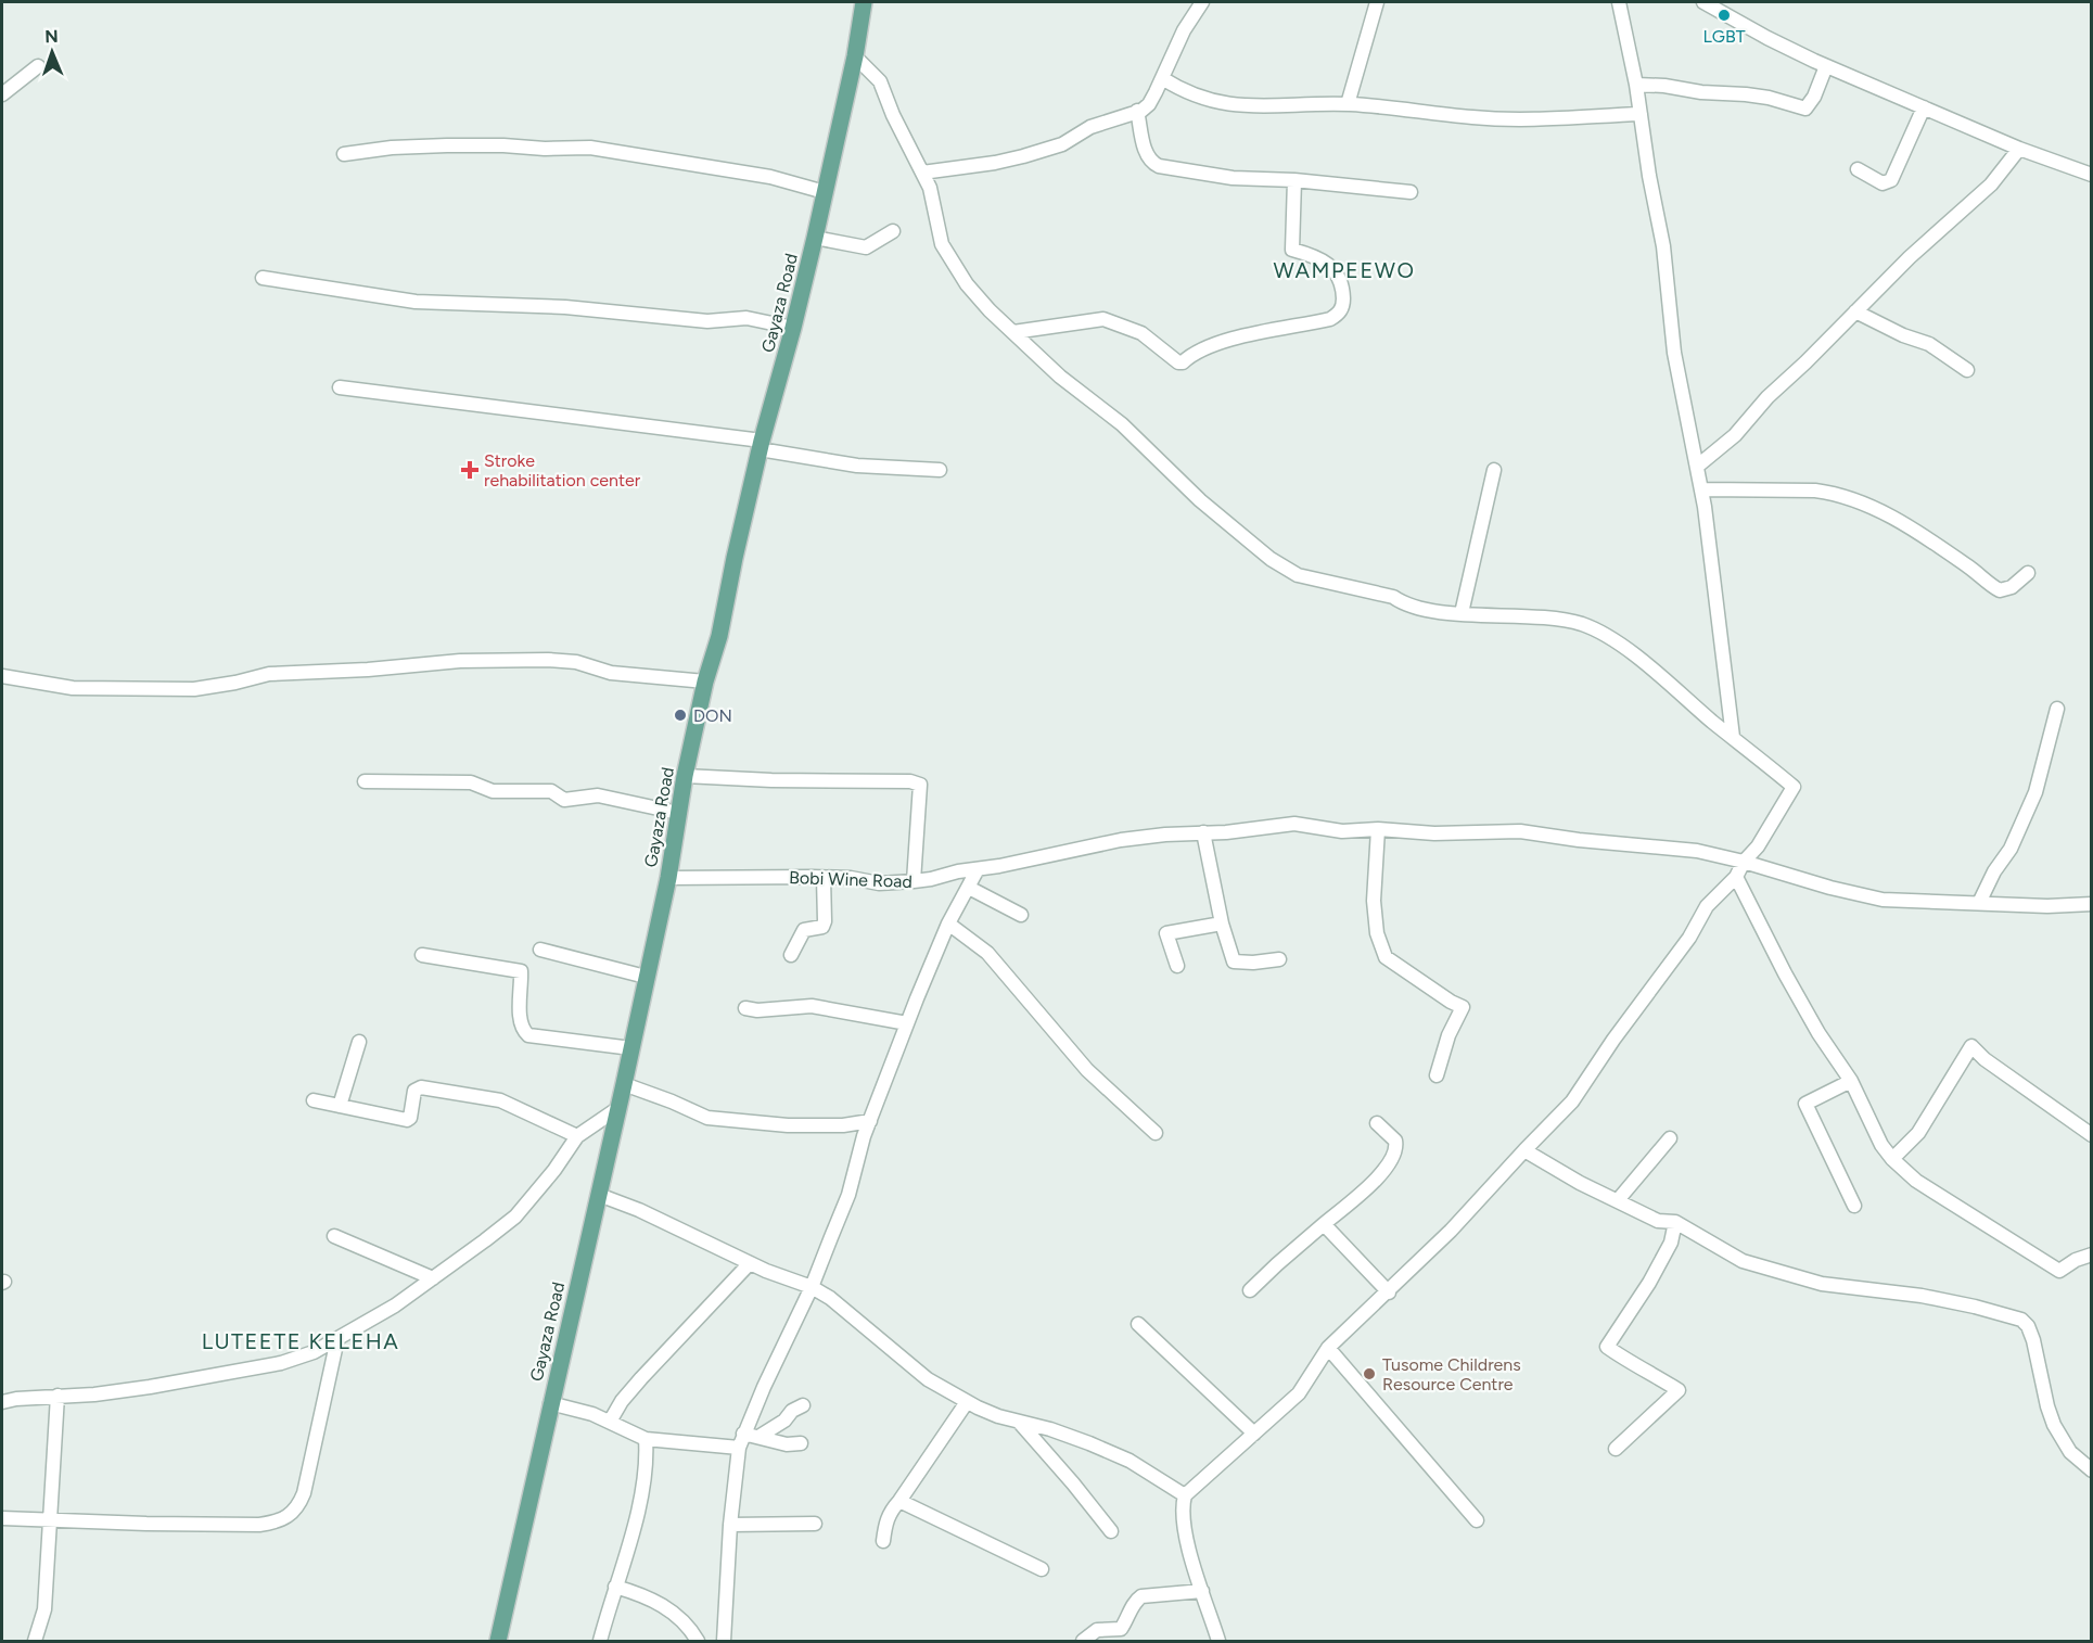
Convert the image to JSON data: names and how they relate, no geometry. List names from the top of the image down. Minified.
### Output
{"streets":{"main road":["Gayaza Road"],"street":["Bobi Wine Road"]},"crossings":[["Gayaza Road","Bobi Wine Road"]],"districts":["WAMPEEWO","LUTEETE KELEHA"],"places":{"other":["LGBT","DON","Tusome Childrens Resource Centre"],"health":["Stroke rehabilitation center"]},"north":"top"}
